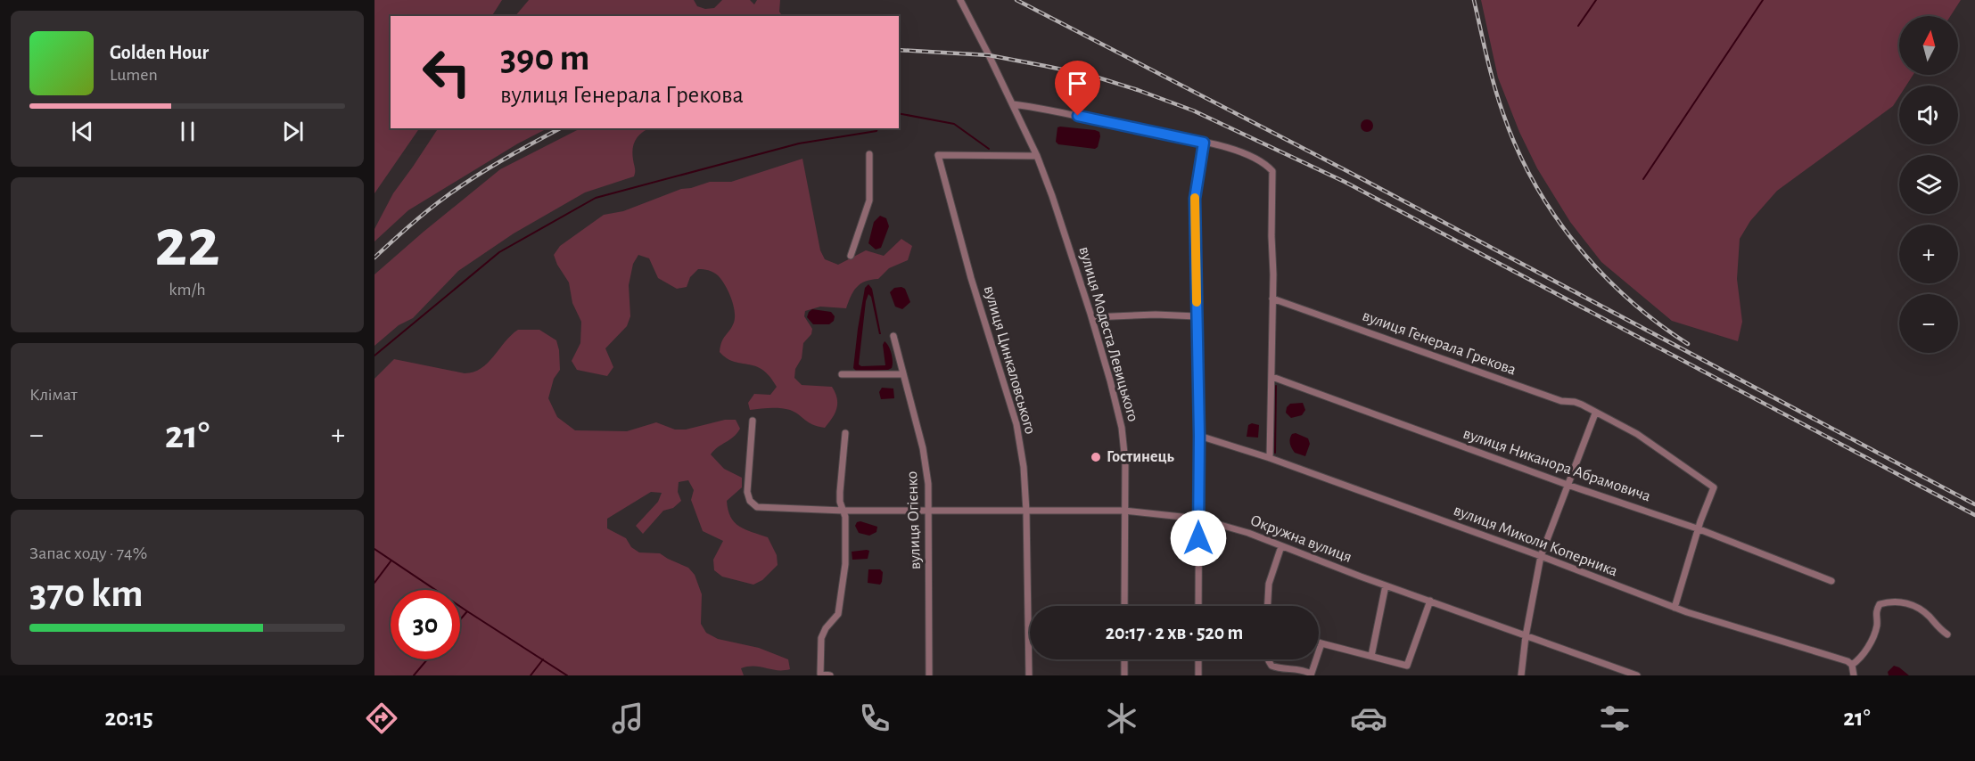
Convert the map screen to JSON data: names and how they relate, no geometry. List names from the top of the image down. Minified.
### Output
{"streets":{"street":["вулиця Модеста Левицького","вулиця Генерала Грекова","вулиця Цинкаловського","вулиця Никанора Абрамовича","вулиця Огієнко","Окружна вулиця","вулиця Миколи Коперника"]},"crossings":[["вулиця Модеста Левицького","вулиця Цинкаловського"],["вулиця Модеста Левицького","Окружна вулиця"],["вулиця Генерала Грекова","вулиця Никанора Абрамовича"],["вулиця Цинкаловського","Окружна вулиця"],["вулиця Огієнко","Окружна вулиця"]],"places":["Гостинець"],"north":"top","page":{"map_buttons":["+","−"],"turn":["390 m","вулиця Генерала Грекова"],"song":["Golden Hour","Lumen"],"tile":[["22","km/h"],"Клімат",["Запас ходу · 74%","370 km"]],"heat":["−","21°","+"],"limit":"30","trip":"20:17 · 2 хв · 520 m","tabs":["20:15","21°"]}}
